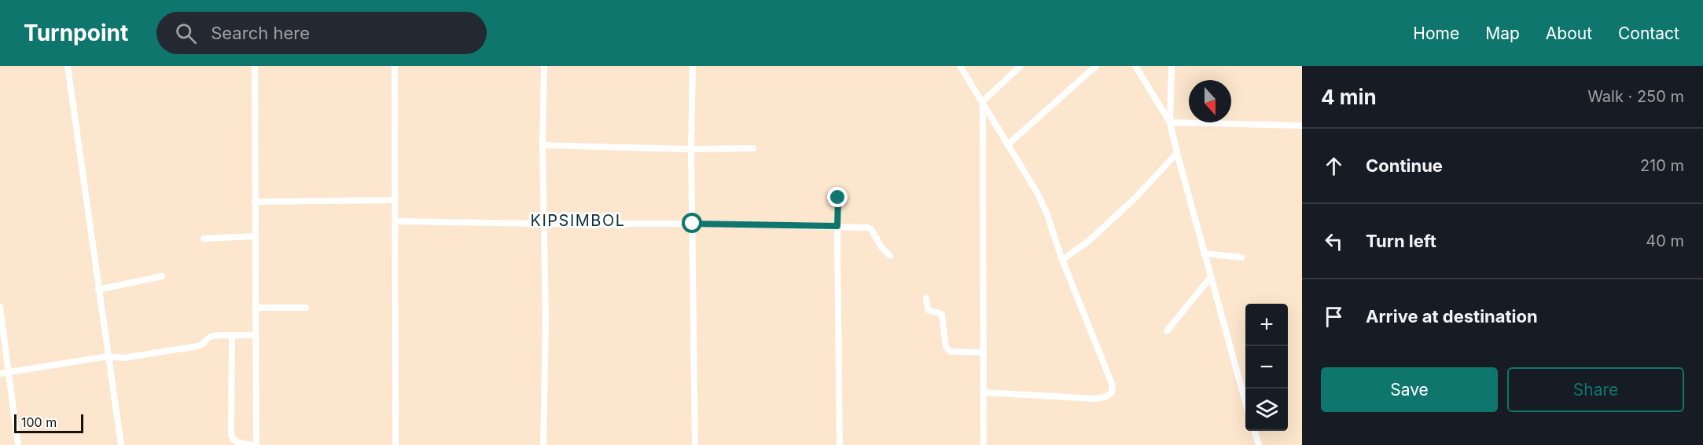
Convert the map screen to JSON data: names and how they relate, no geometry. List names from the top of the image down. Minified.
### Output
{"districts":["KIPSIMBOL"],"scale_bar":"100 m","north":"bottom","page":{"header":"Turnpoint","search":"Search here","nav":["Home","Map","About","Contact"],"heading":["4 min","Walk · 250 m"],"list":[["Continue","210 m"],["Turn left","40 m"],"Arrive at destination"],"map_buttons":["+","−"],"buttons":["Save","Share"],"scale":"100 m"}}
